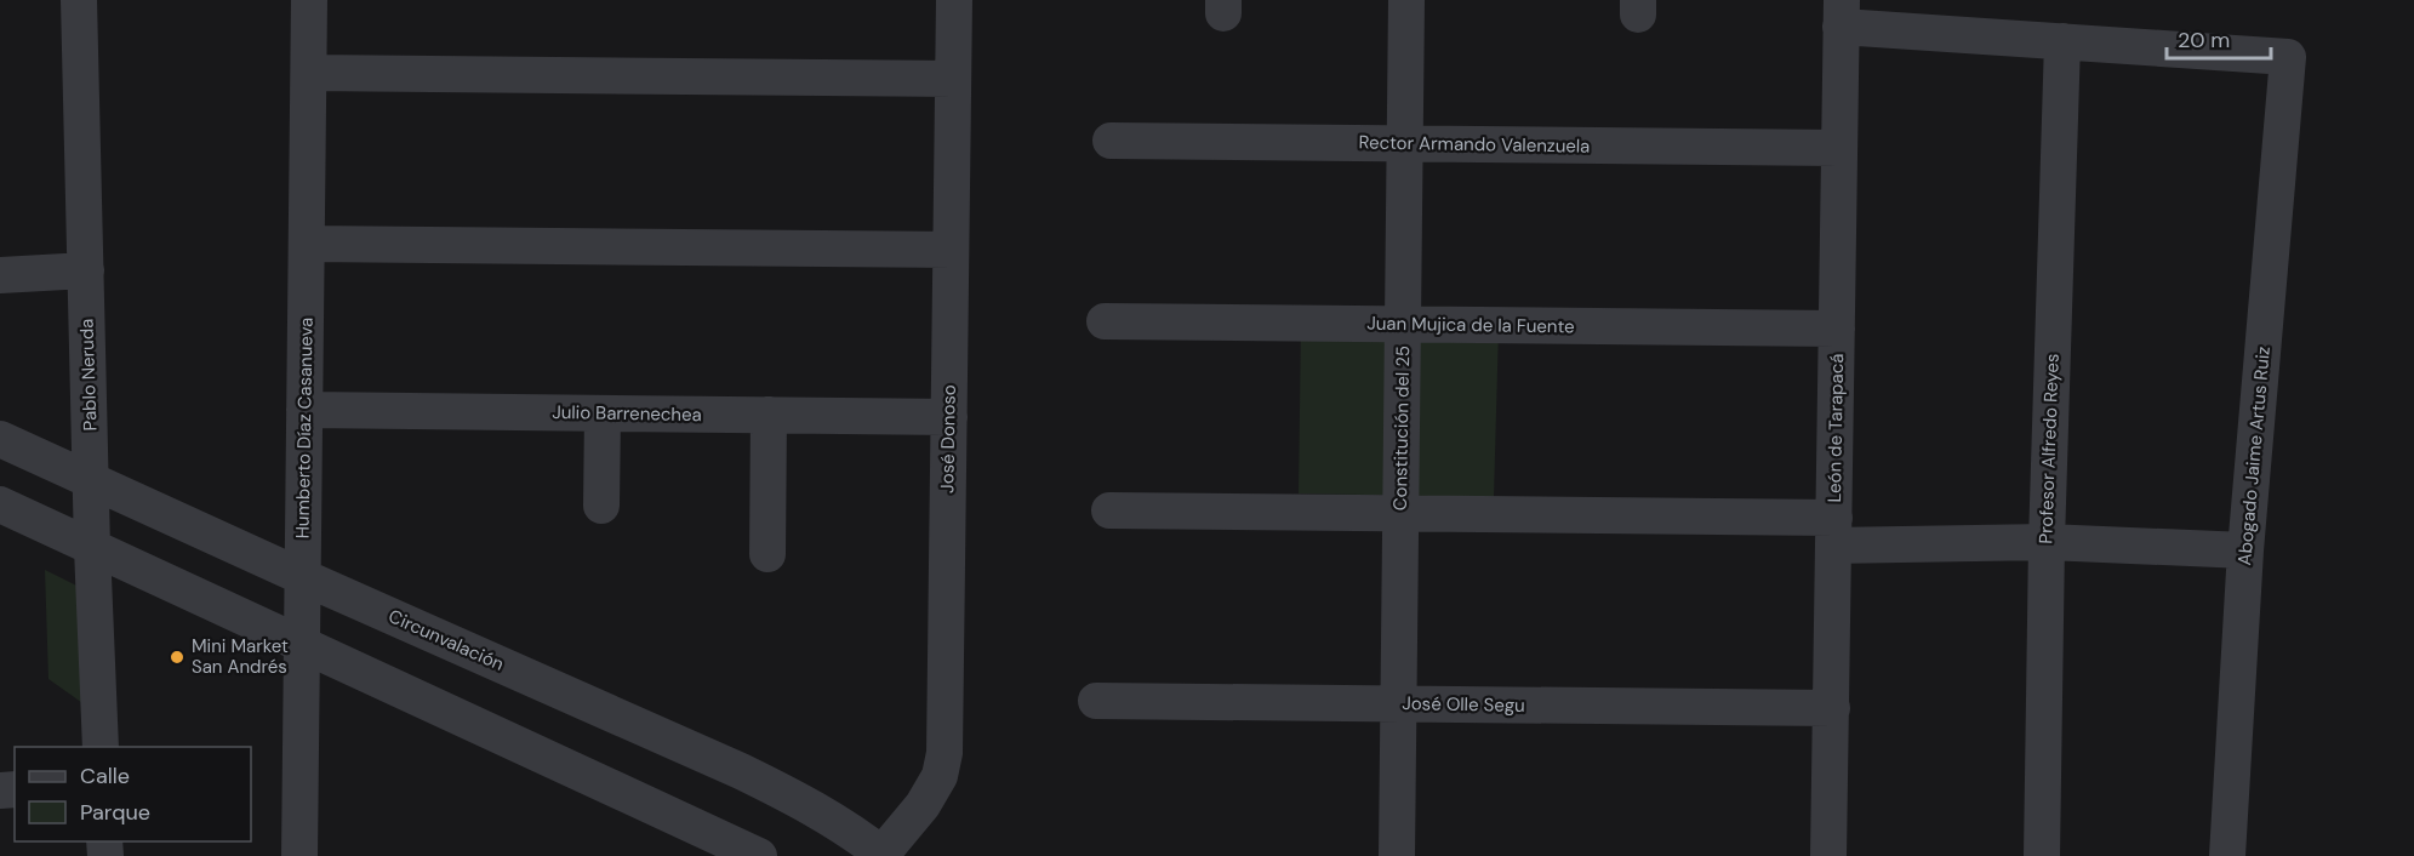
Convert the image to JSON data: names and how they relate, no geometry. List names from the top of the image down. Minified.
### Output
{"streets":{"street":["Rector Armando Valenzuela","Juan Mujica de la Fuente","Pablo Neruda","Julio Barrenechea","Humberto Díaz Casanueva","Constitución del 25","León de Tarapacá","José Donoso","Profesor Alfredo Reyes","Abogado Jaime Artus Ruiz","Circunvalación","José Olle Segu"]},"crossings":[["Rector Armando Valenzuela","Constitución del 25"],["Rector Armando Valenzuela","León de Tarapacá"],["Juan Mujica de la Fuente","Constitución del 25"],["Juan Mujica de la Fuente","León de Tarapacá"],["Pablo Neruda","Circunvalación"],["Julio Barrenechea","Humberto Díaz Casanueva"],["Julio Barrenechea","José Donoso"],["Humberto Díaz Casanueva","Circunvalación"],["Constitución del 25","José Olle Segu"],["León de Tarapacá","José Olle Segu"],["José Donoso","Circunvalación"],["Profesor Alfredo Reyes","Abogado Jaime Artus Ruiz"]],"places":["Mini Market San Andrés"],"legend":["Calle","Parque"],"scale_bar":"20 m"}
